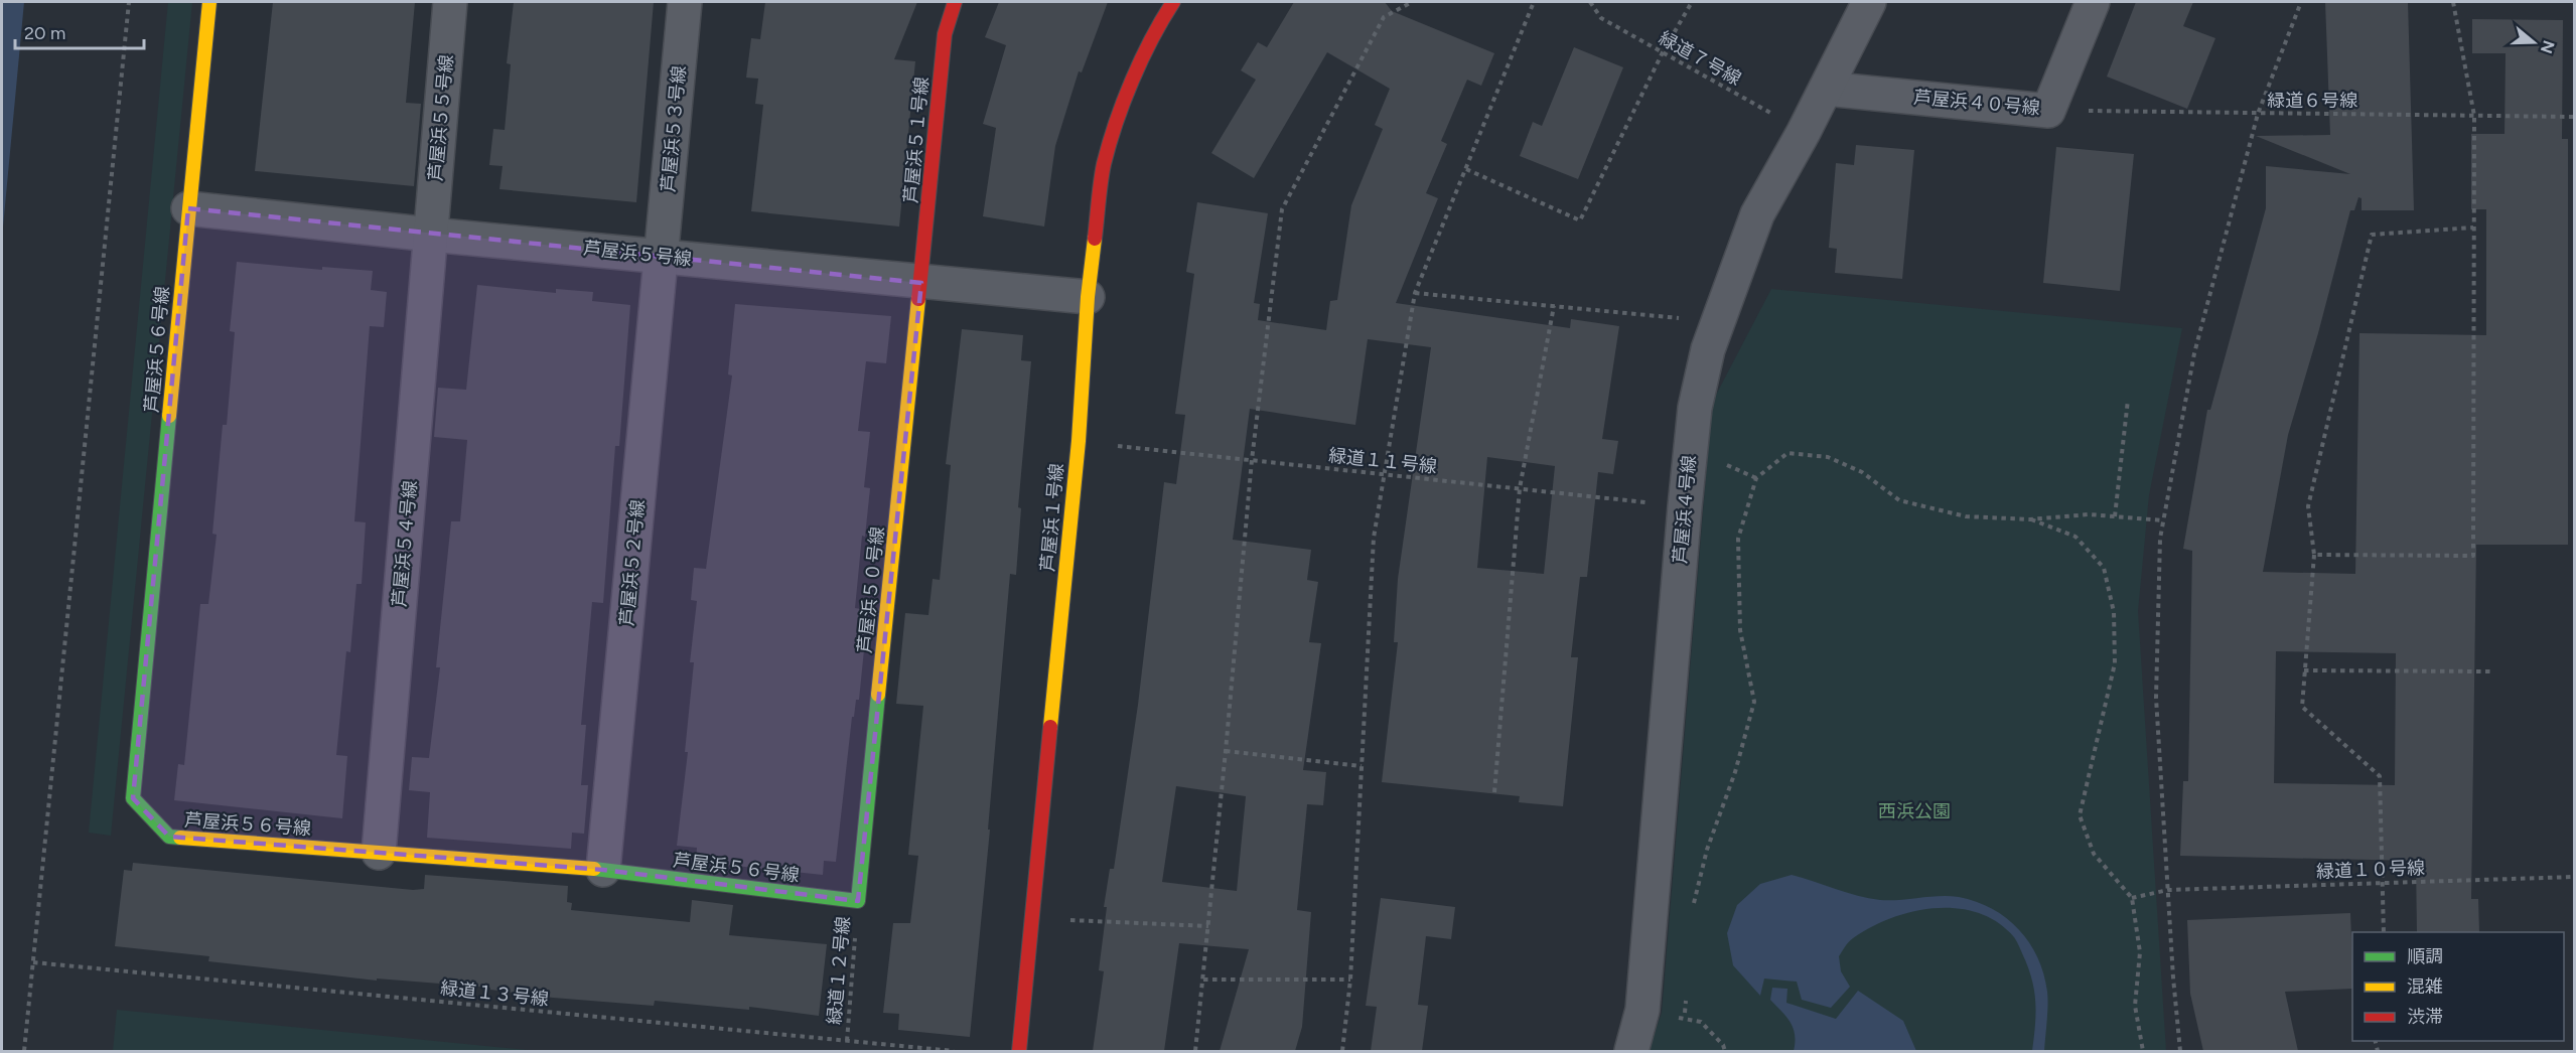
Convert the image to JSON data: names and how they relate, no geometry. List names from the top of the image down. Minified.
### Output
{"streets":{"street":["芦屋浜４０号線","芦屋浜５５号線","芦屋浜５３号線","芦屋浜５１号線","芦屋浜５号線","芦屋浜５６号線","芦屋浜４号線","芦屋浜１号線","芦屋浜５４号線","芦屋浜５２号線","芦屋浜５０号線"],"path":["緑道７号線","緑道６号線","緑道１１号線","緑道１０号線","緑道１２号線","緑道１３号線"]},"crossings":[["緑道７号線","芦屋浜４号線"],["緑道６号線","芦屋浜４０号線"],["芦屋浜４０号線","芦屋浜４号線"],["芦屋浜５５号線","芦屋浜５号線"],["芦屋浜５５号線","芦屋浜５４号線"],["芦屋浜５３号線","芦屋浜５号線"],["芦屋浜５３号線","芦屋浜５２号線"],["芦屋浜５１号線","芦屋浜５号線"],["芦屋浜５１号線","芦屋浜５０号線"],["芦屋浜５号線","芦屋浜５６号線"],["芦屋浜５号線","芦屋浜１号線"],["芦屋浜５号線","芦屋浜５４号線"],["芦屋浜５号線","芦屋浜５２号線"],["芦屋浜５号線","芦屋浜５０号線"],["芦屋浜５６号線","芦屋浜５４号線"],["芦屋浜５６号線","芦屋浜５２号線"],["芦屋浜５６号線","芦屋浜５０号線"],["芦屋浜５６号線","緑道１２号線"],["緑道１１号線","芦屋浜４号線"],["緑道１１号線","芦屋浜１号線"],["芦屋浜５０号線","緑道１２号線"],["緑道１２号線","緑道１３号線"]],"parks":["西浜公園"],"legend":["順調","混雑","渋滞"],"scale_bar":"20 m","north":"right"}
